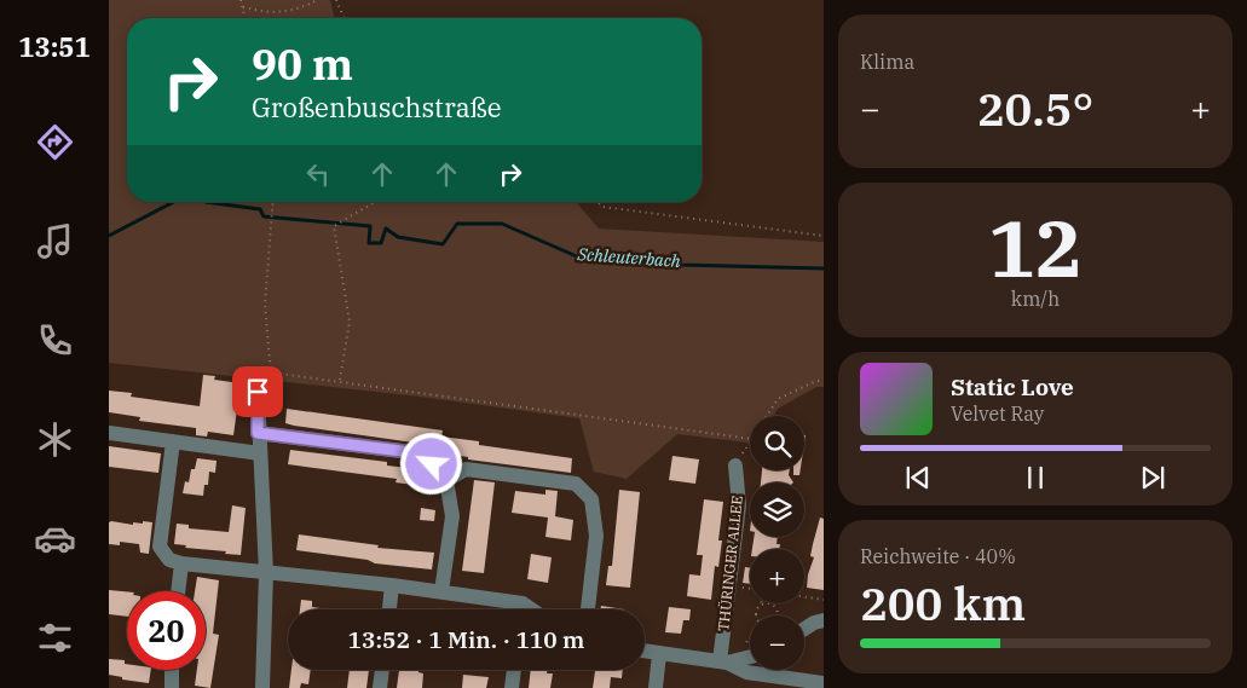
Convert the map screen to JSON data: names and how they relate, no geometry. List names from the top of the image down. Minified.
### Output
{"streets":{"street":["THÜRINGER ALLEE"]},"water":["Schleuterbach"],"page":{"tabs":"13:51","tile":["Klima",["12","km/h"],["Reichweite · 40%","200 km"]],"turn":["90 m","Großenbuschstraße"],"heat":["−","20.5°","+"],"song":["Static Love","Velvet Ray"],"map_buttons":["+","−"],"limit":"20","trip":"13:52 · 1 Min. · 110 m"}}
